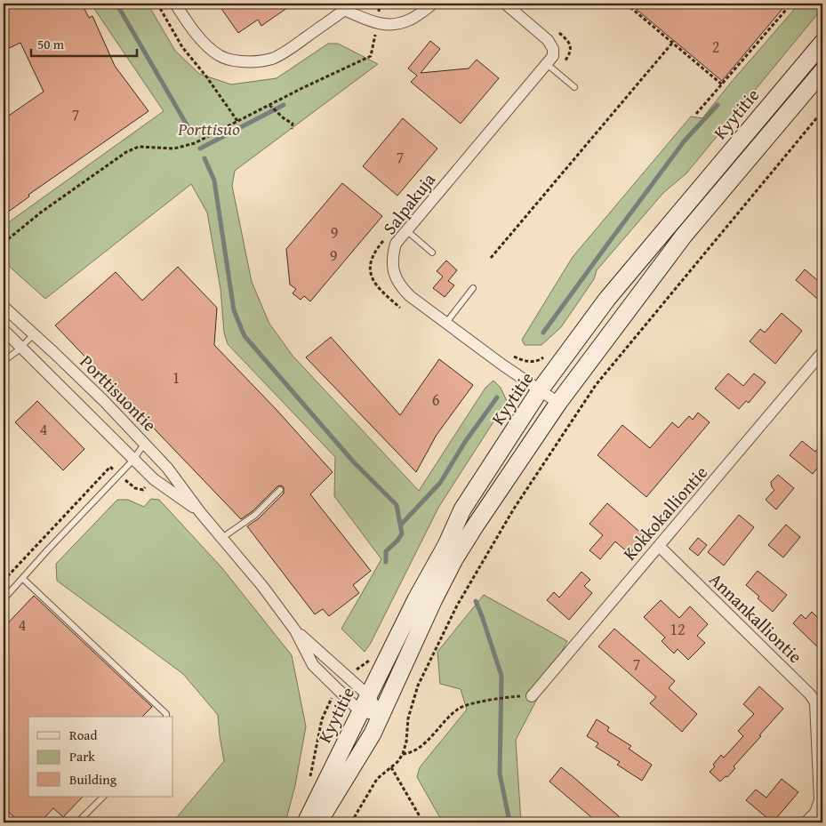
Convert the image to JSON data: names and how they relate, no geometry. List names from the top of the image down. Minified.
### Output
{"streets":{"main road":["Kyytitie"],"street":["Salpakuja","Porttisuontie","Kokkokalliontie","Annankalliontie"]},"crossings":[["Kyytitie","Salpakuja"],["Kyytitie","Porttisuontie"],["Kokkokalliontie","Annankalliontie"]],"parks":["Porttisuo"],"house_numbers":["2","7","7","9","9","1","6","4","4","12","7"],"legend":["Road","Park","Building"],"scale_bar":"50 m"}
